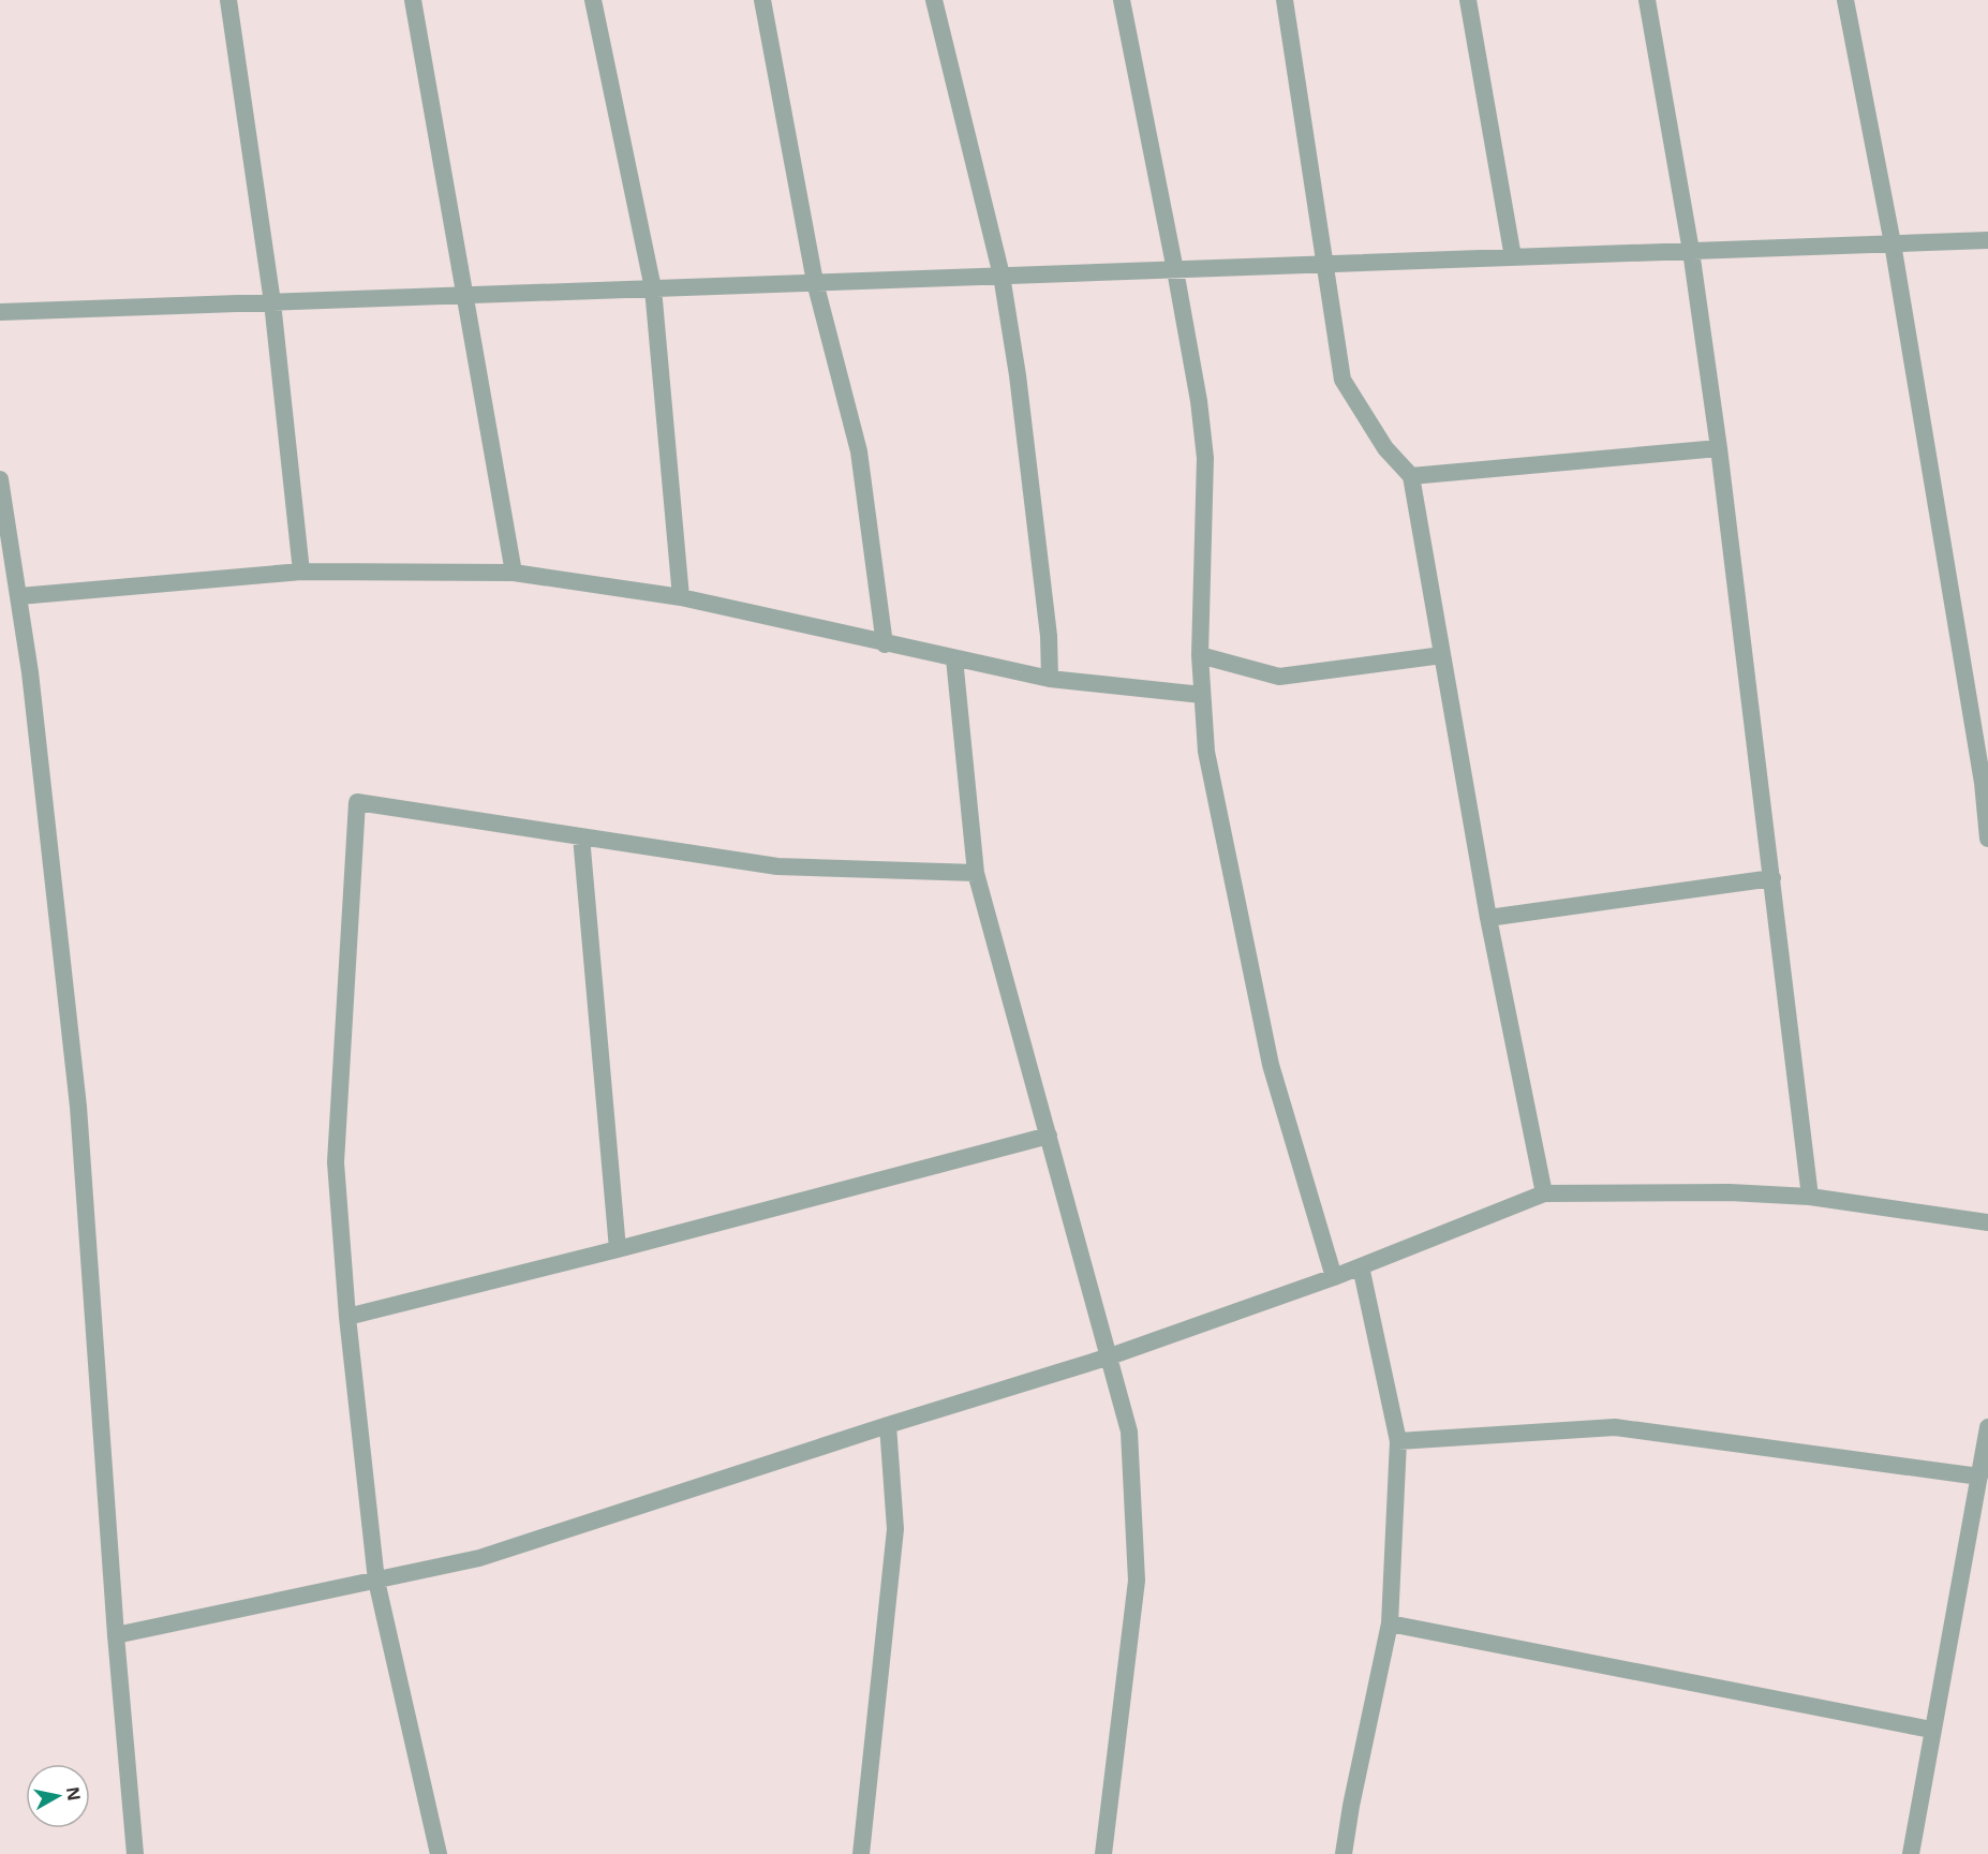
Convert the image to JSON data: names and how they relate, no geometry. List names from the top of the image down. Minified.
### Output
{"north":"right"}
